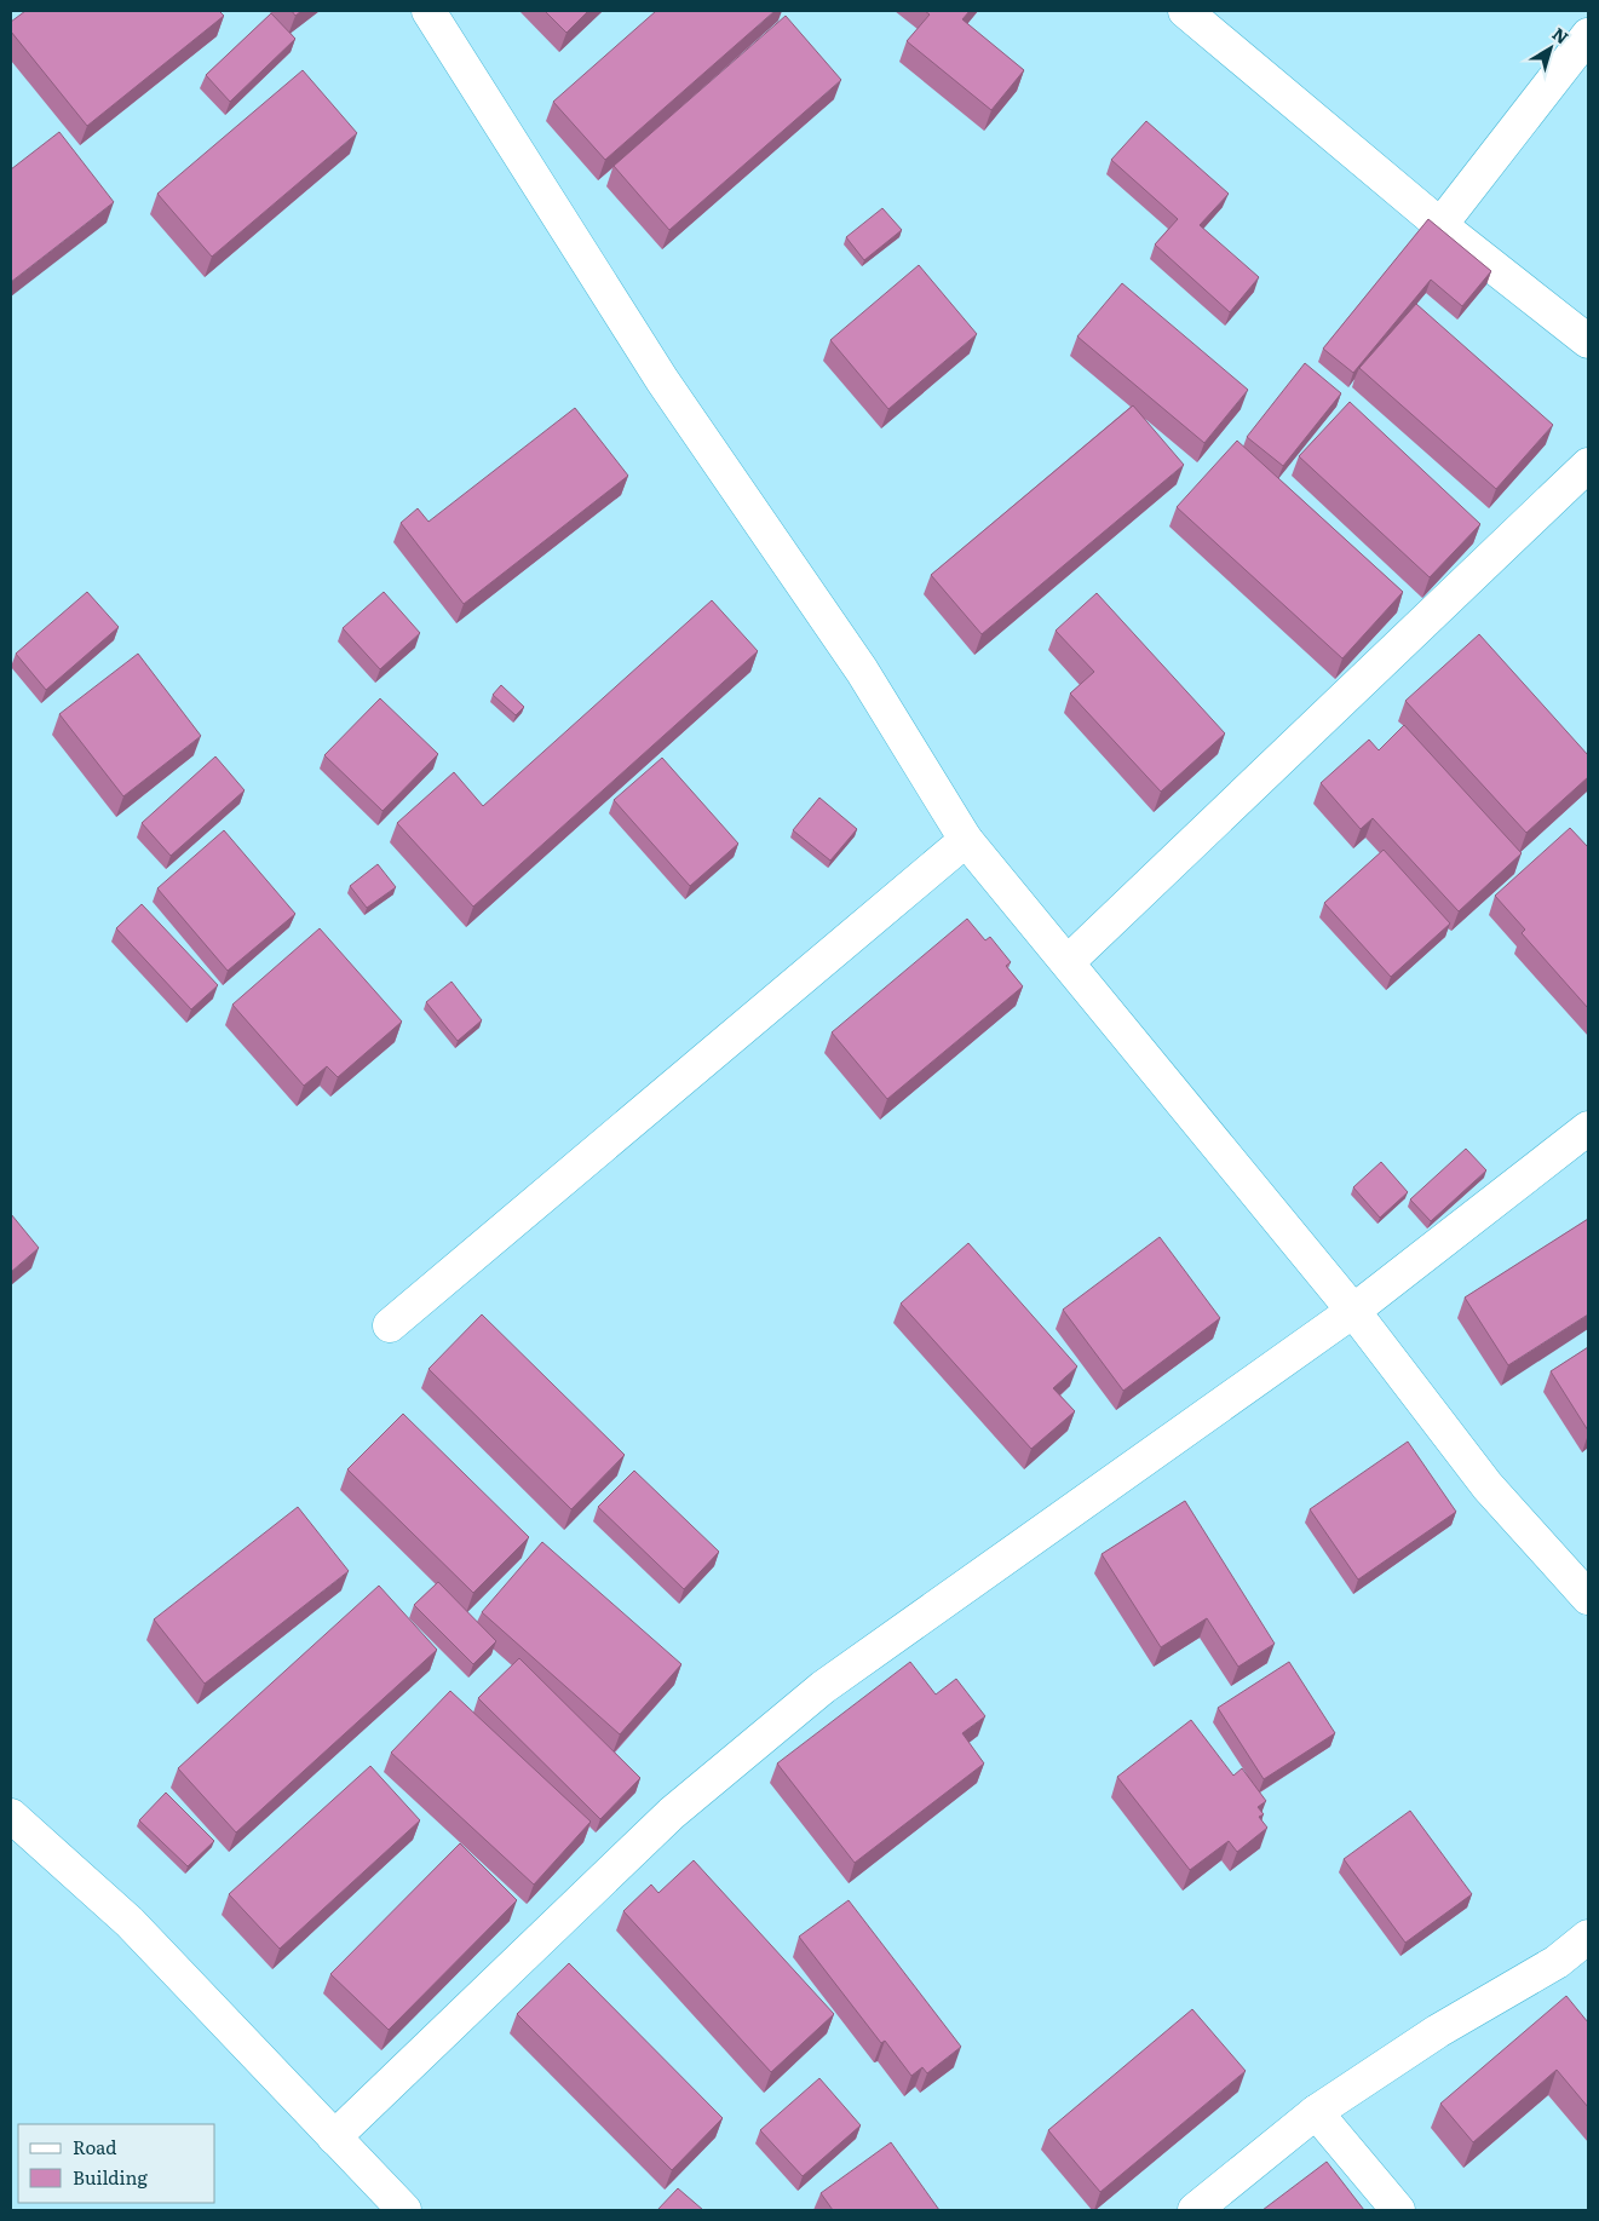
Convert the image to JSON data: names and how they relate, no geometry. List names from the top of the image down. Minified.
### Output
{"legend":["Road","Building"],"north":"top right"}
